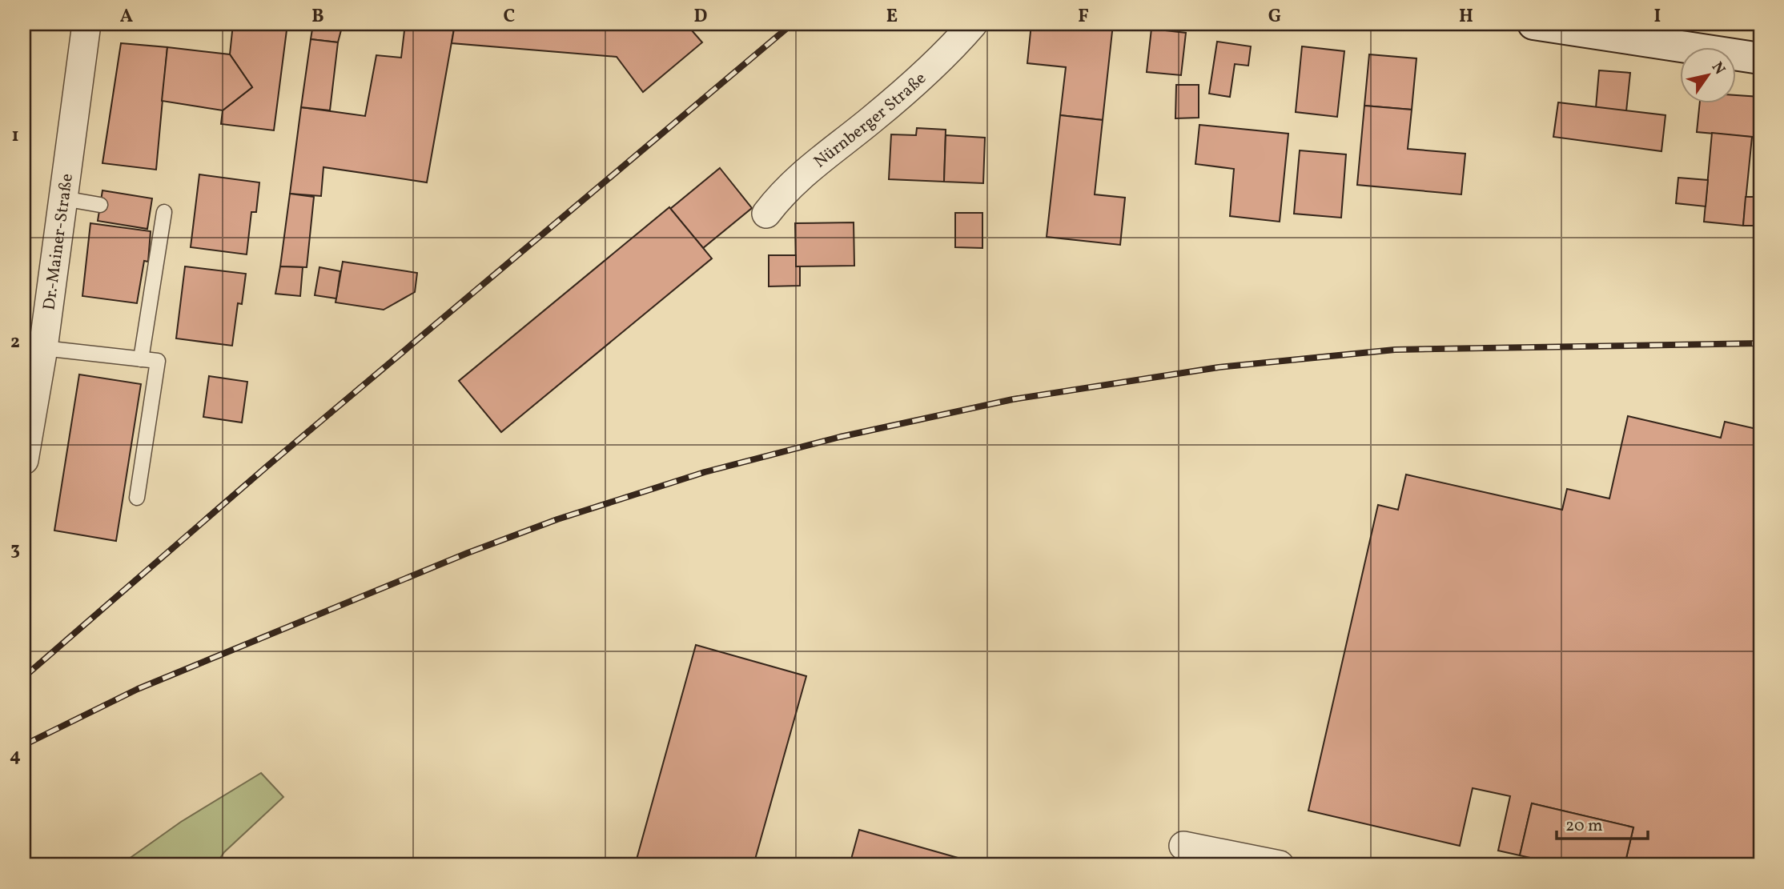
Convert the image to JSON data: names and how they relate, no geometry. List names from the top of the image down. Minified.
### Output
{"streets":{"street":["Nürnberger Straße","Dr.-Mainer-Straße"]},"scale_bar":"20 m","north":"top right","grid":{"columns":["A","B","C","D","E","F","G","H","I"],"rows":["1","2","3","4"]}}
